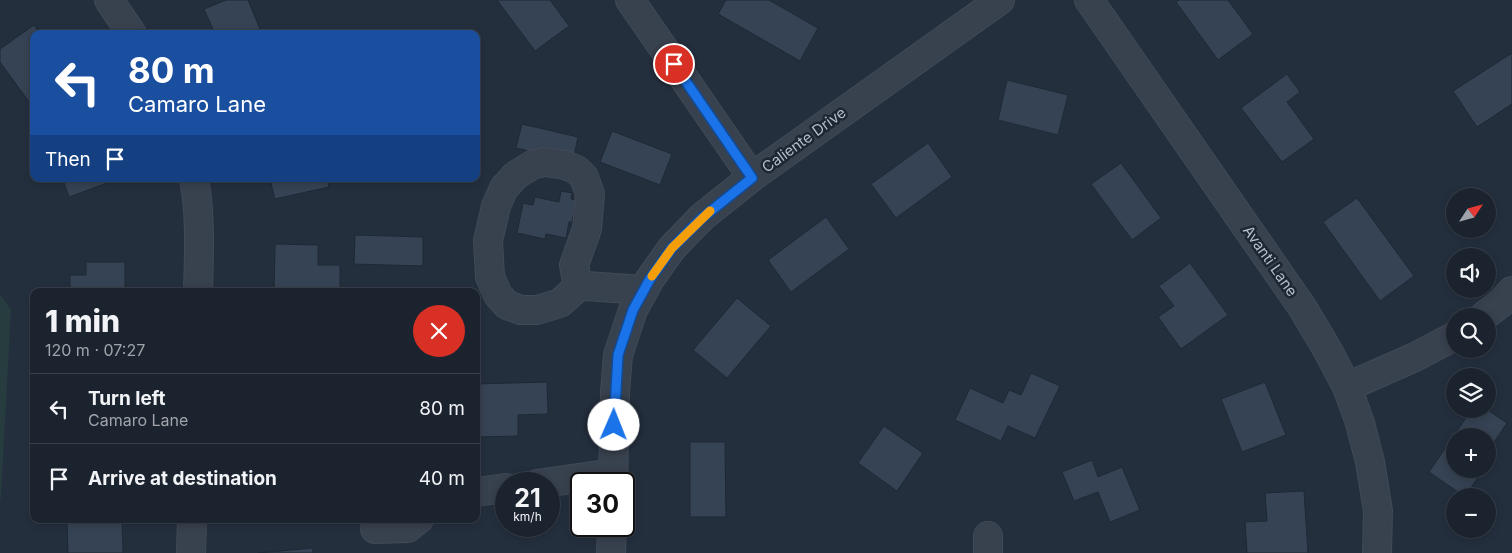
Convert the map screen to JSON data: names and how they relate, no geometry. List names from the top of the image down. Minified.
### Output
{"streets":{"street":["Caliente Drive","Avanti Lane"]},"north":"top right","page":{"turn":["80 m","Camaro Lane"],"then":"Then","map_buttons":["+","−"],"heading":["1 min","120 m · 07:27"],"list":[{"name":"Turn left","note":"Camaro Lane","value":"80 m"},{"name":"Arrive at destination","value":"40 m"}],"speed":"21 km/h","limit":"30"}}
